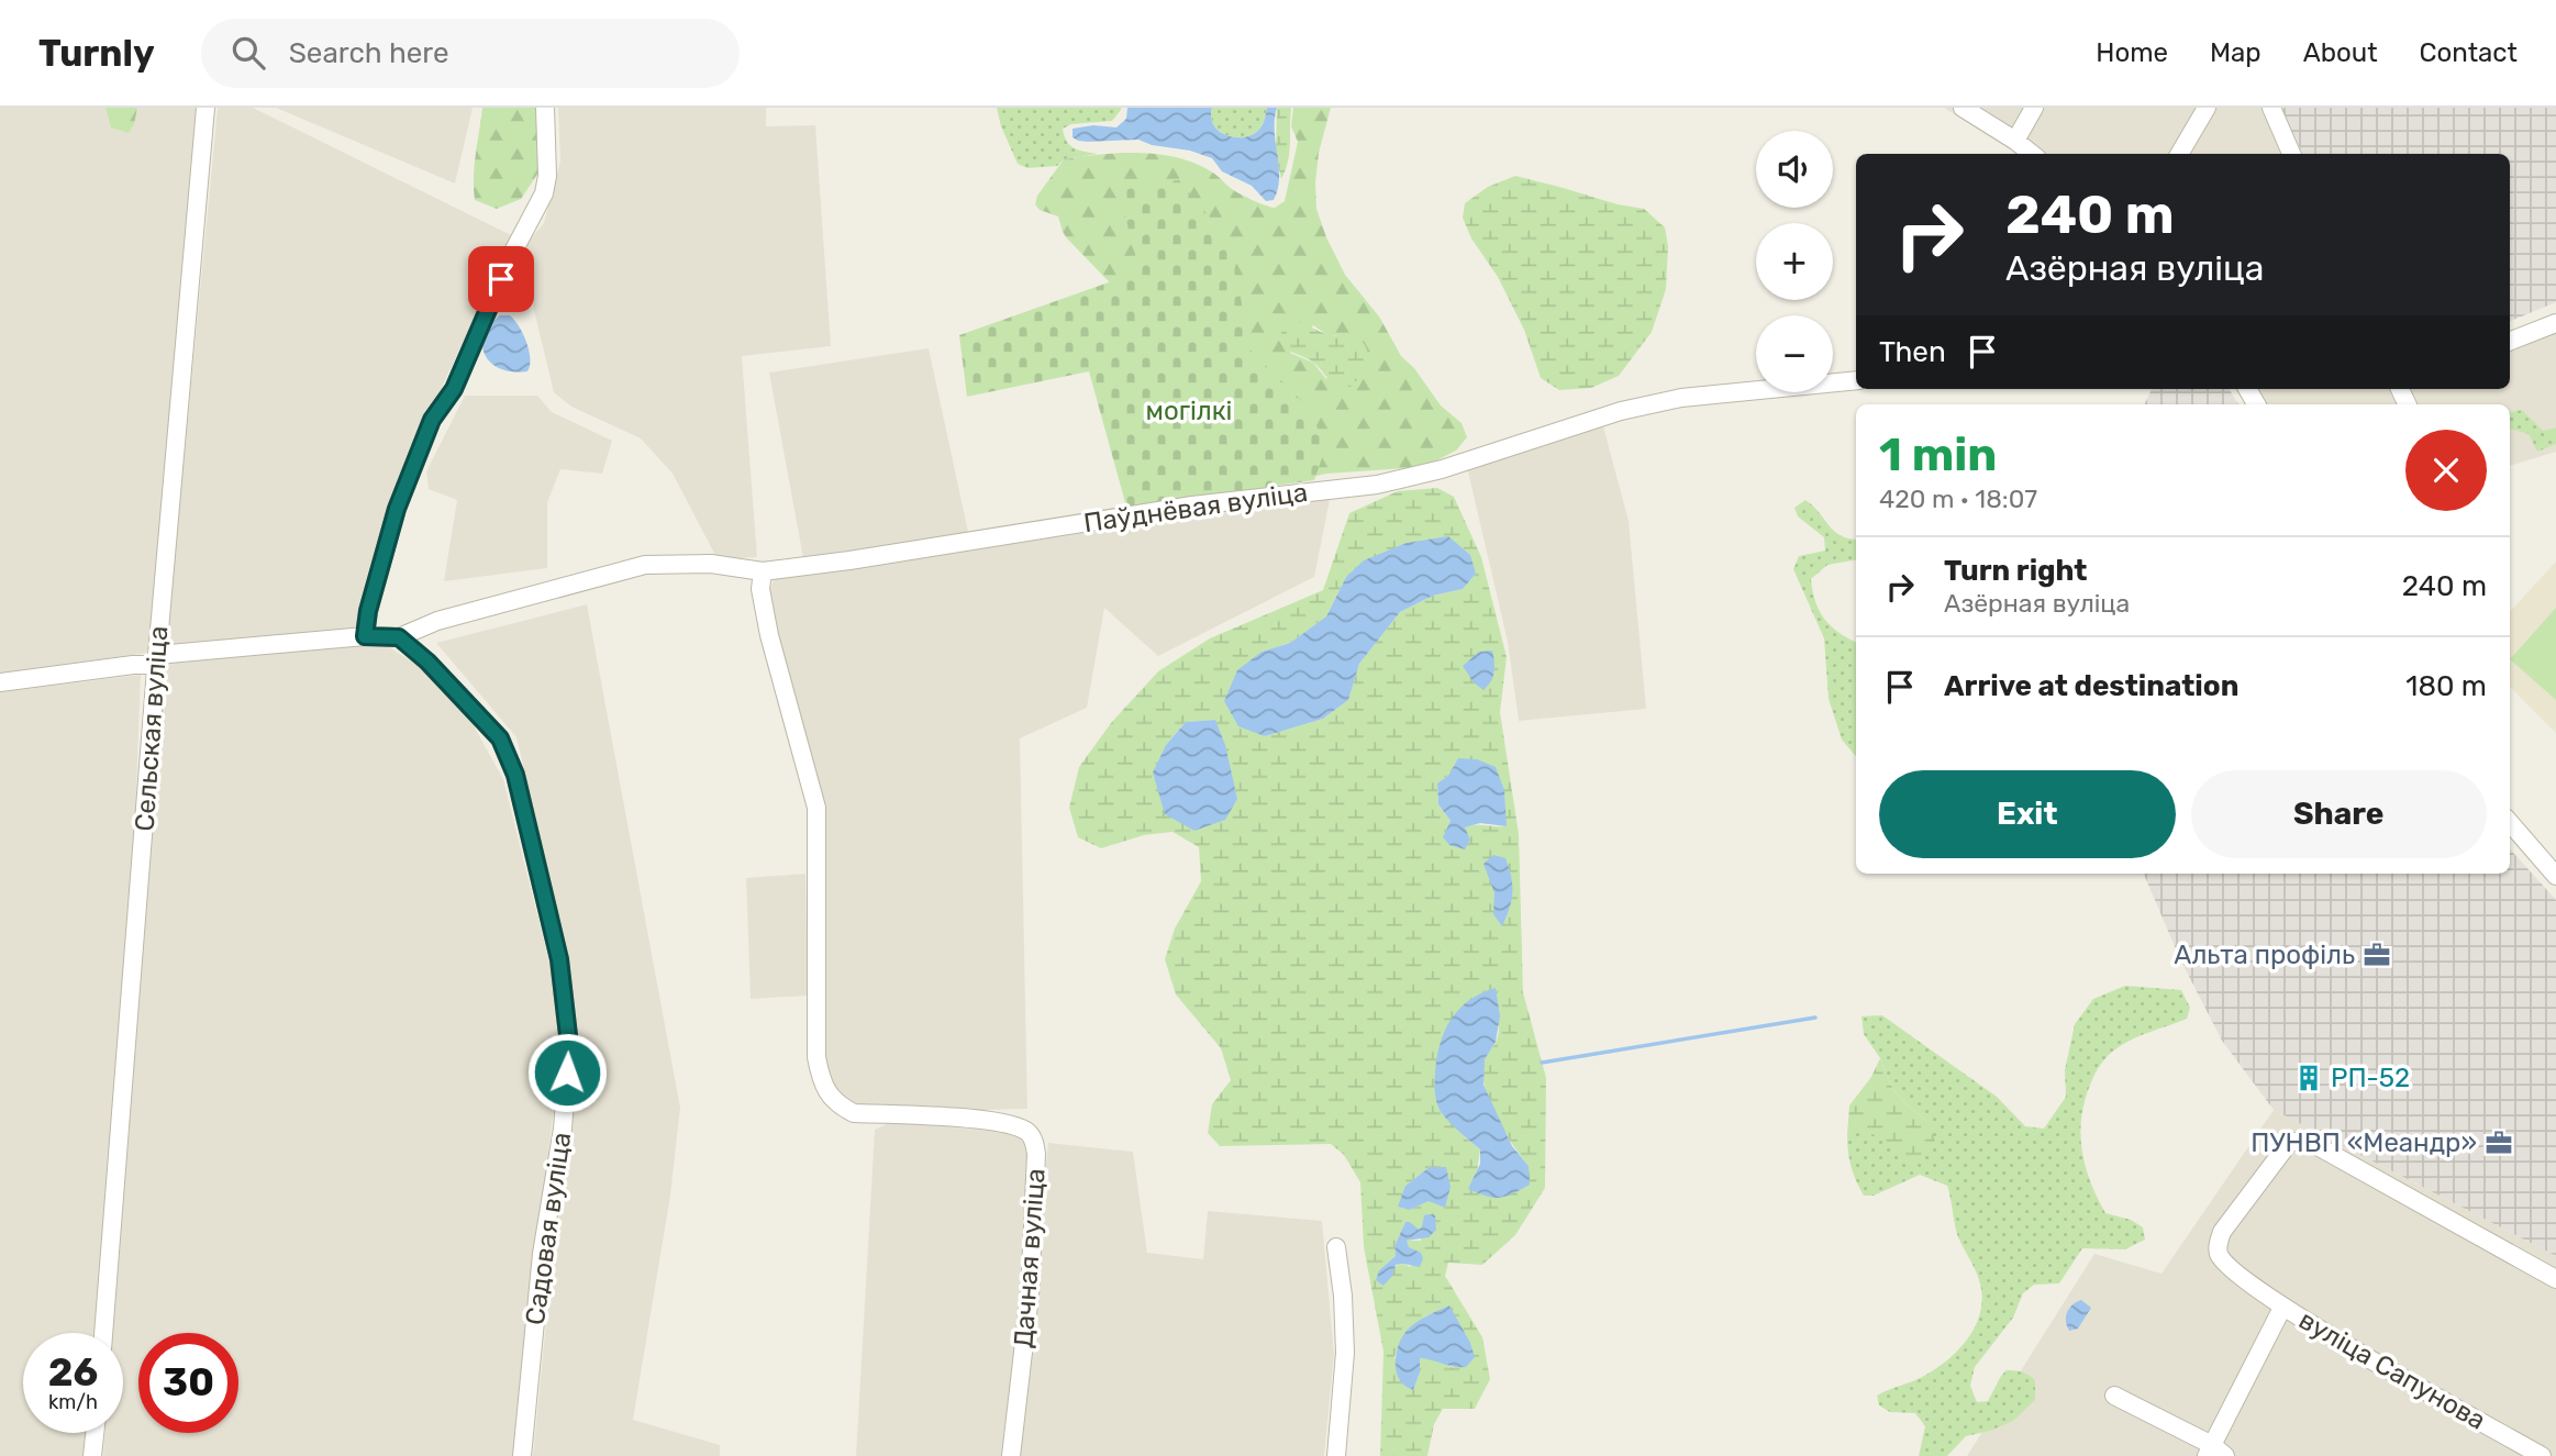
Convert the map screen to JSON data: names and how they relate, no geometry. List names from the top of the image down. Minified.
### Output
{"streets":{"street":["Паўднёвая вуліца","Сельская вуліца","Садовая вуліца","Дачная вуліца","вуліца Сапунова"]},"crossings":[["Паўднёвая вуліца","Сельская вуліца"],["Паўднёвая вуліца","Садовая вуліца"],["Паўднёвая вуліца","Дачная вуліца"]],"parks":["могілкі"],"places":{"office":["Альта профіль","ПУНВП «Меандр»"],"building":["РП-52"]},"page":{"header":"Turnly","search":"Search here","nav":["Home","Map","About","Contact"],"map_buttons":["+","−"],"turn":["240 m","Азёрная вуліца"],"then":"Then","heading":["1 min","420 m · 18:07"],"list":[{"name":"Turn right","note":"Азёрная вуліца","value":"240 m"},{"name":"Arrive at destination","value":"180 m"}],"buttons":["Exit","Share"],"speed":"26 km/h","limit":"30"}}
